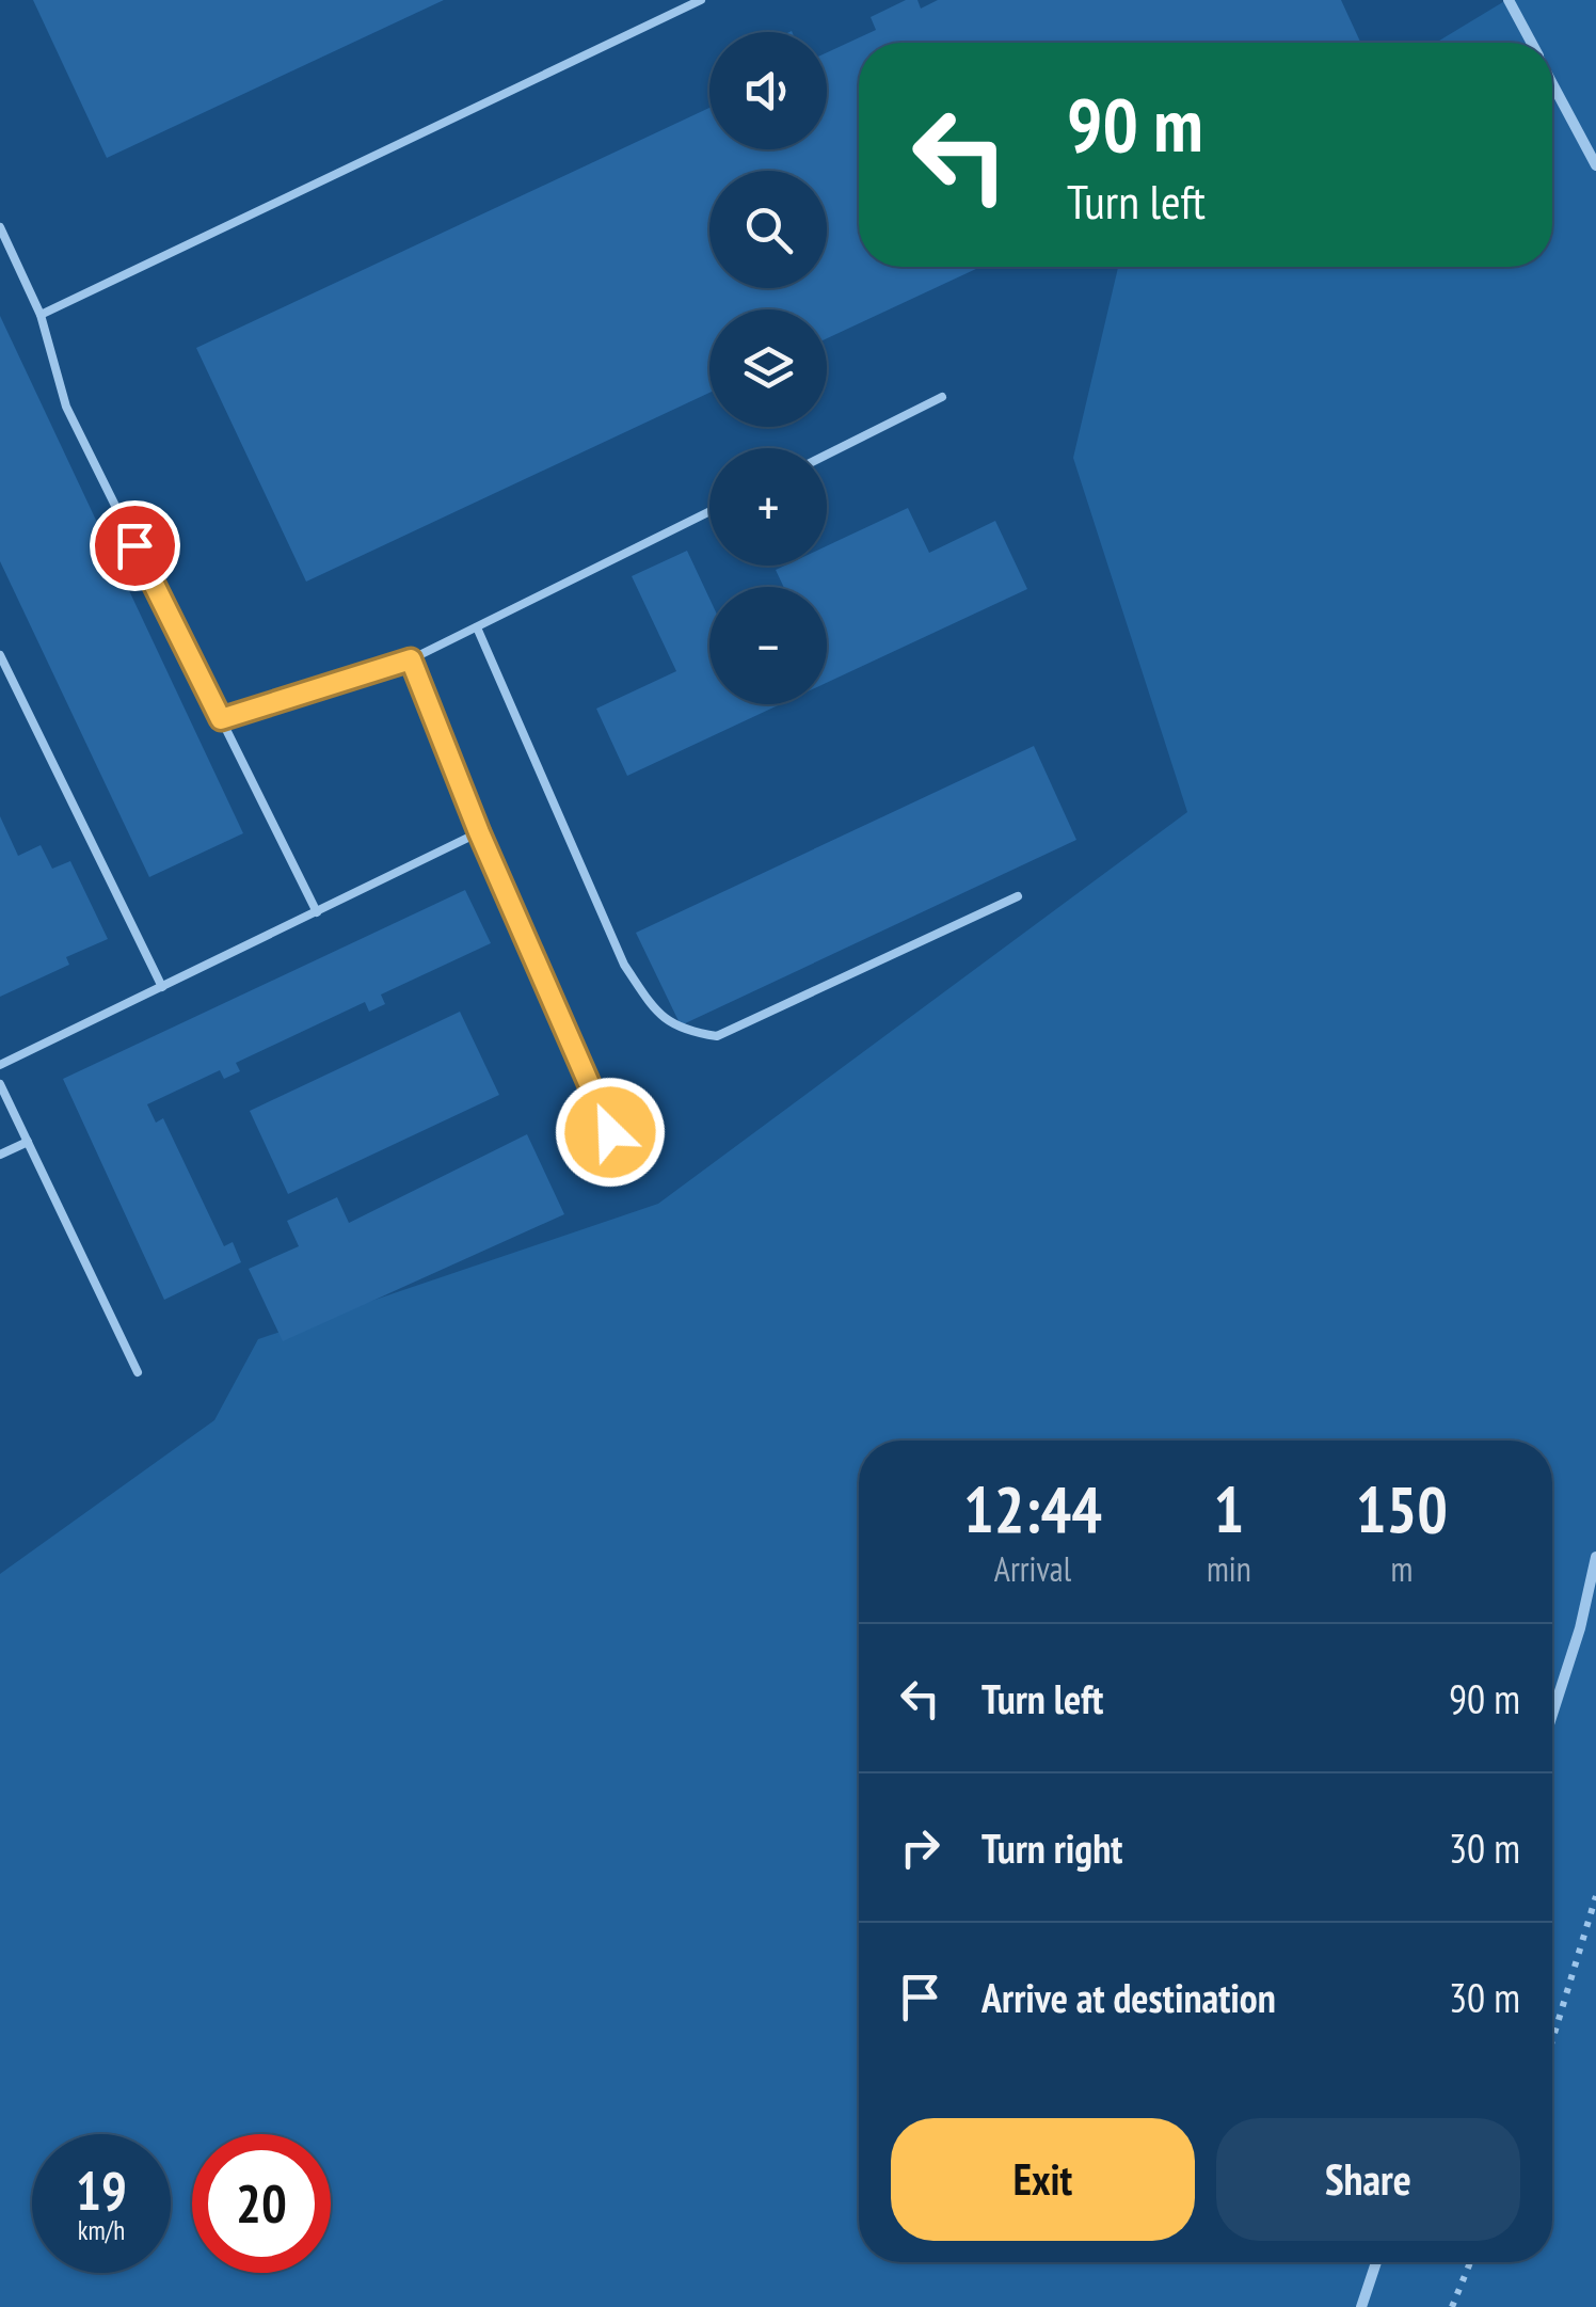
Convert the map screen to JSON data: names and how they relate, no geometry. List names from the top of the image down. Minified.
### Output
{"page":{"map_buttons":["+","−"],"turn":["90 m","Turn left"],"eta":["12:44","Arrival","1","min","150","m"],"list":[{"name":"Turn left","value":"90 m"},{"name":"Turn right","value":"30 m"},{"name":"Arrive at destination","value":"30 m"}],"buttons":["Exit","Share"],"speed":"19 km/h","limit":"20"}}
